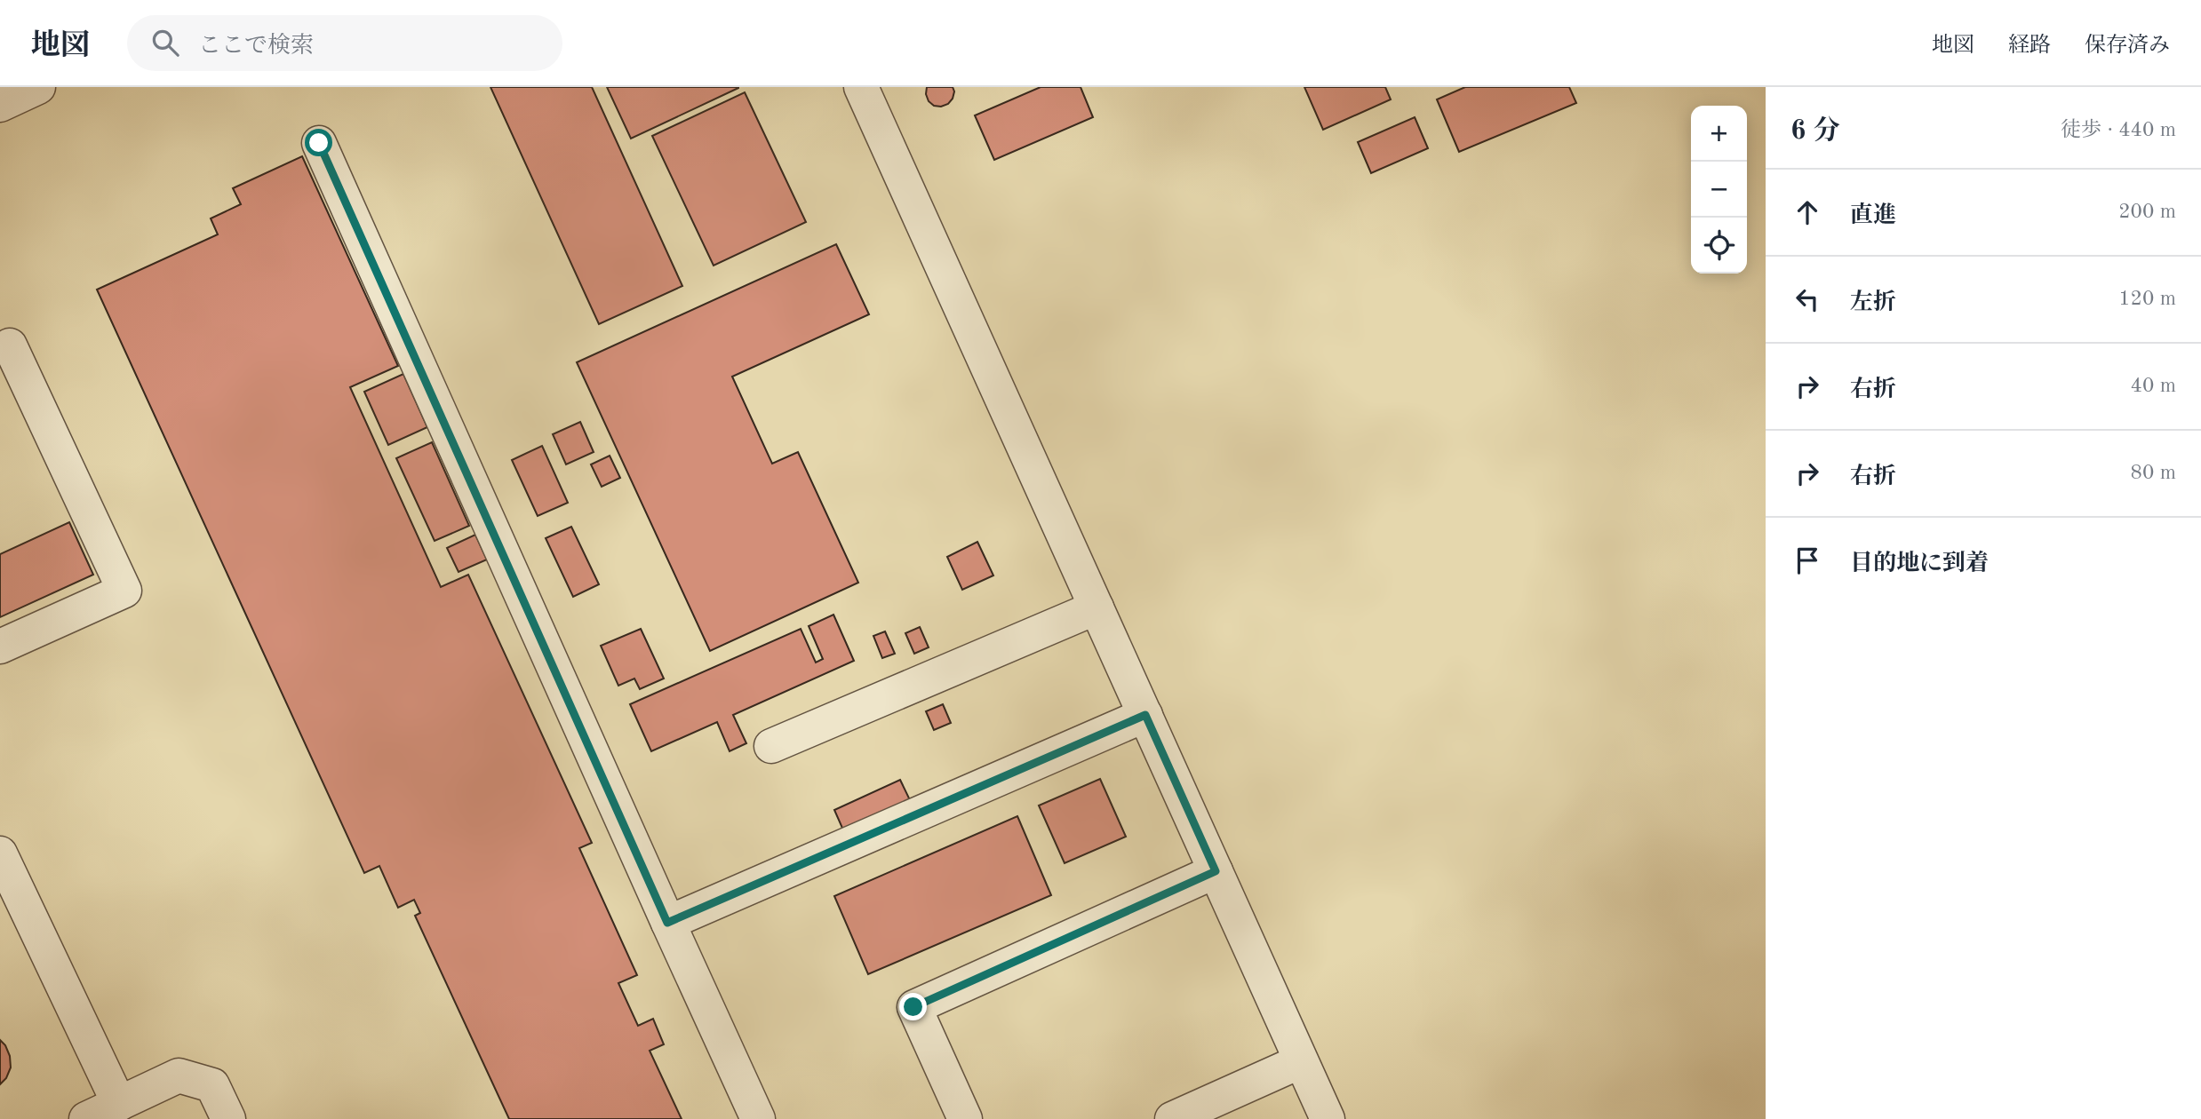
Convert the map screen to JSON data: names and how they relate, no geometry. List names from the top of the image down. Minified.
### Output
{"page":{"header":"地図","search":"ここで検索","nav":["地図","経路","保存済み"],"heading":["6 分","徒歩 · 440 m"],"map_buttons":["+","−"],"list":[["直進","200 m"],["左折","120 m"],["右折","40 m"],["右折","80 m"],"目的地に到着"]}}
